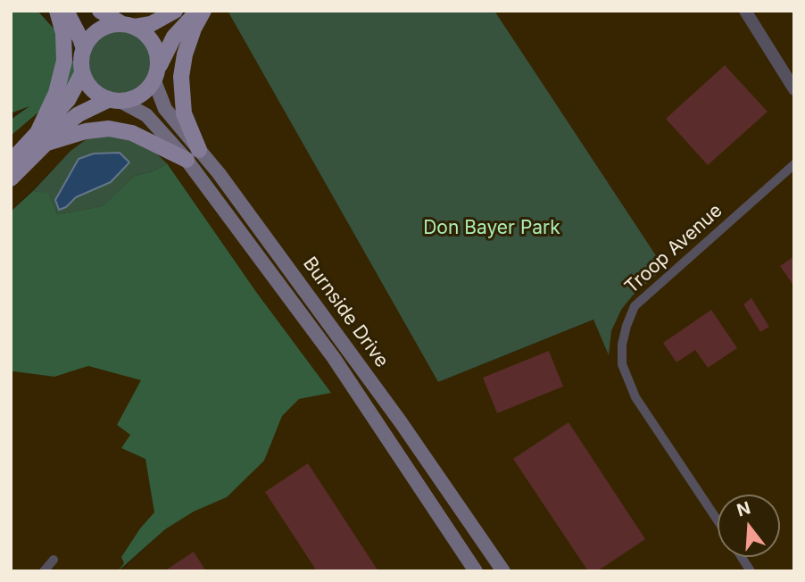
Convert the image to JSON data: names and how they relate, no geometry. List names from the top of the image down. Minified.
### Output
{"streets":{"main road":["Burnside Drive"],"street":["Troop Avenue"]},"parks":["Don Bayer Park"],"north":"top"}
